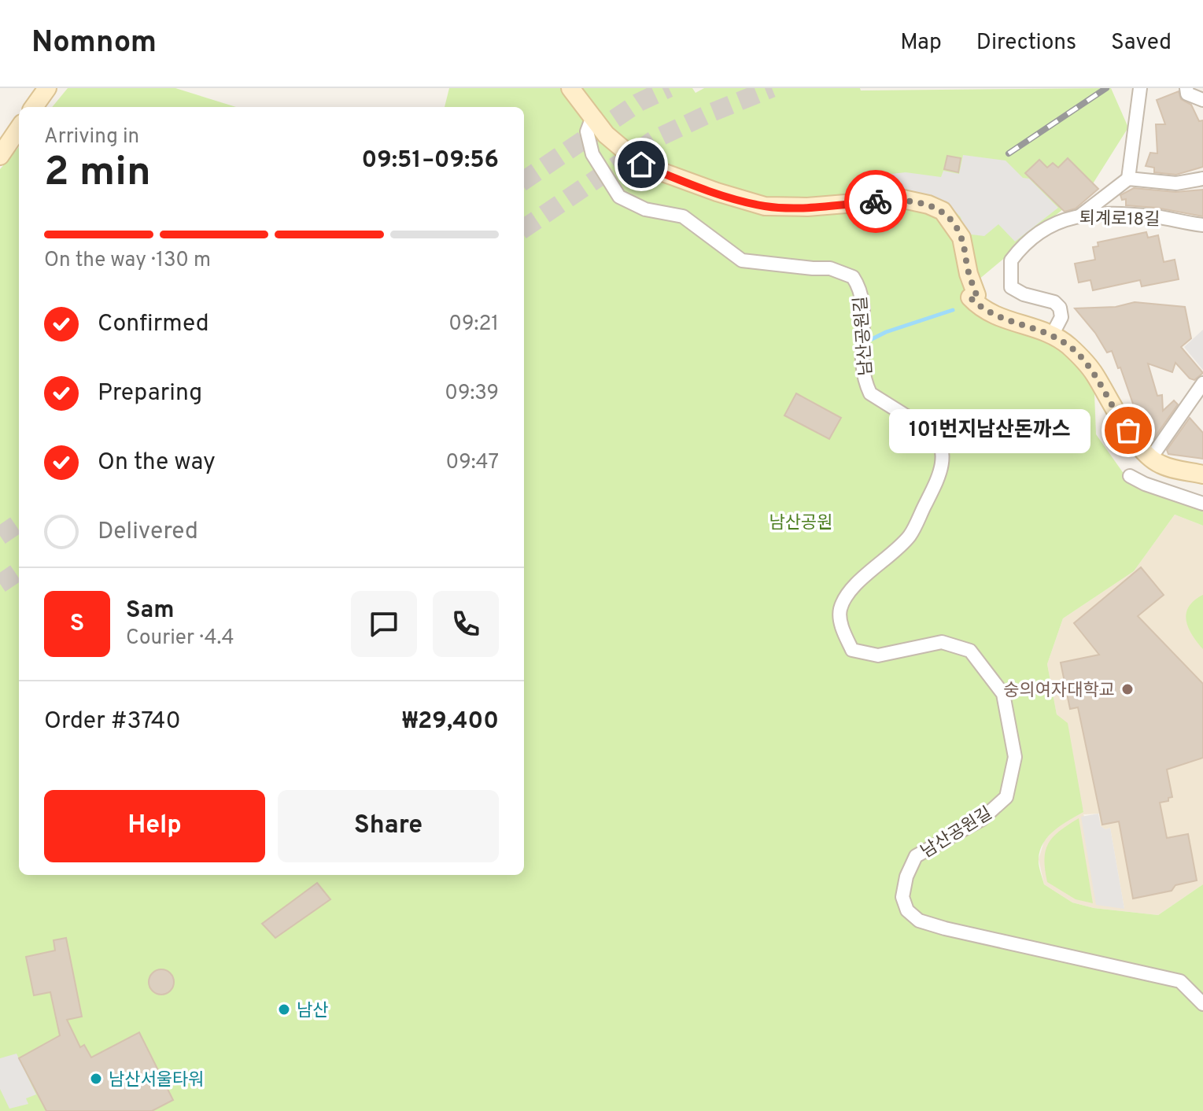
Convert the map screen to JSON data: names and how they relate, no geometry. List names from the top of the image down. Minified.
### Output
{"streets":{"street":["퇴계로18길","남산공원길"]},"parks":["남산공원"],"places":["101번지남산돈까스","숭의여자대학교","남산","남산서울타워"],"page":{"header":"Nomnom","nav":["Map","Directions","Saved"],"heading":["2 min","Arriving in","09:51–09:56"],"panel":["Sam","Courier · 4.4","Order #3740","₩29,400"],"bar":"On the way · 130 m","list":[["Confirmed","09:21"],["Preparing","09:39"],["On the way","09:47"],"Delivered"],"bubble":"101번지남산돈까스","round":"S","buttons":["Help","Share"]}}
